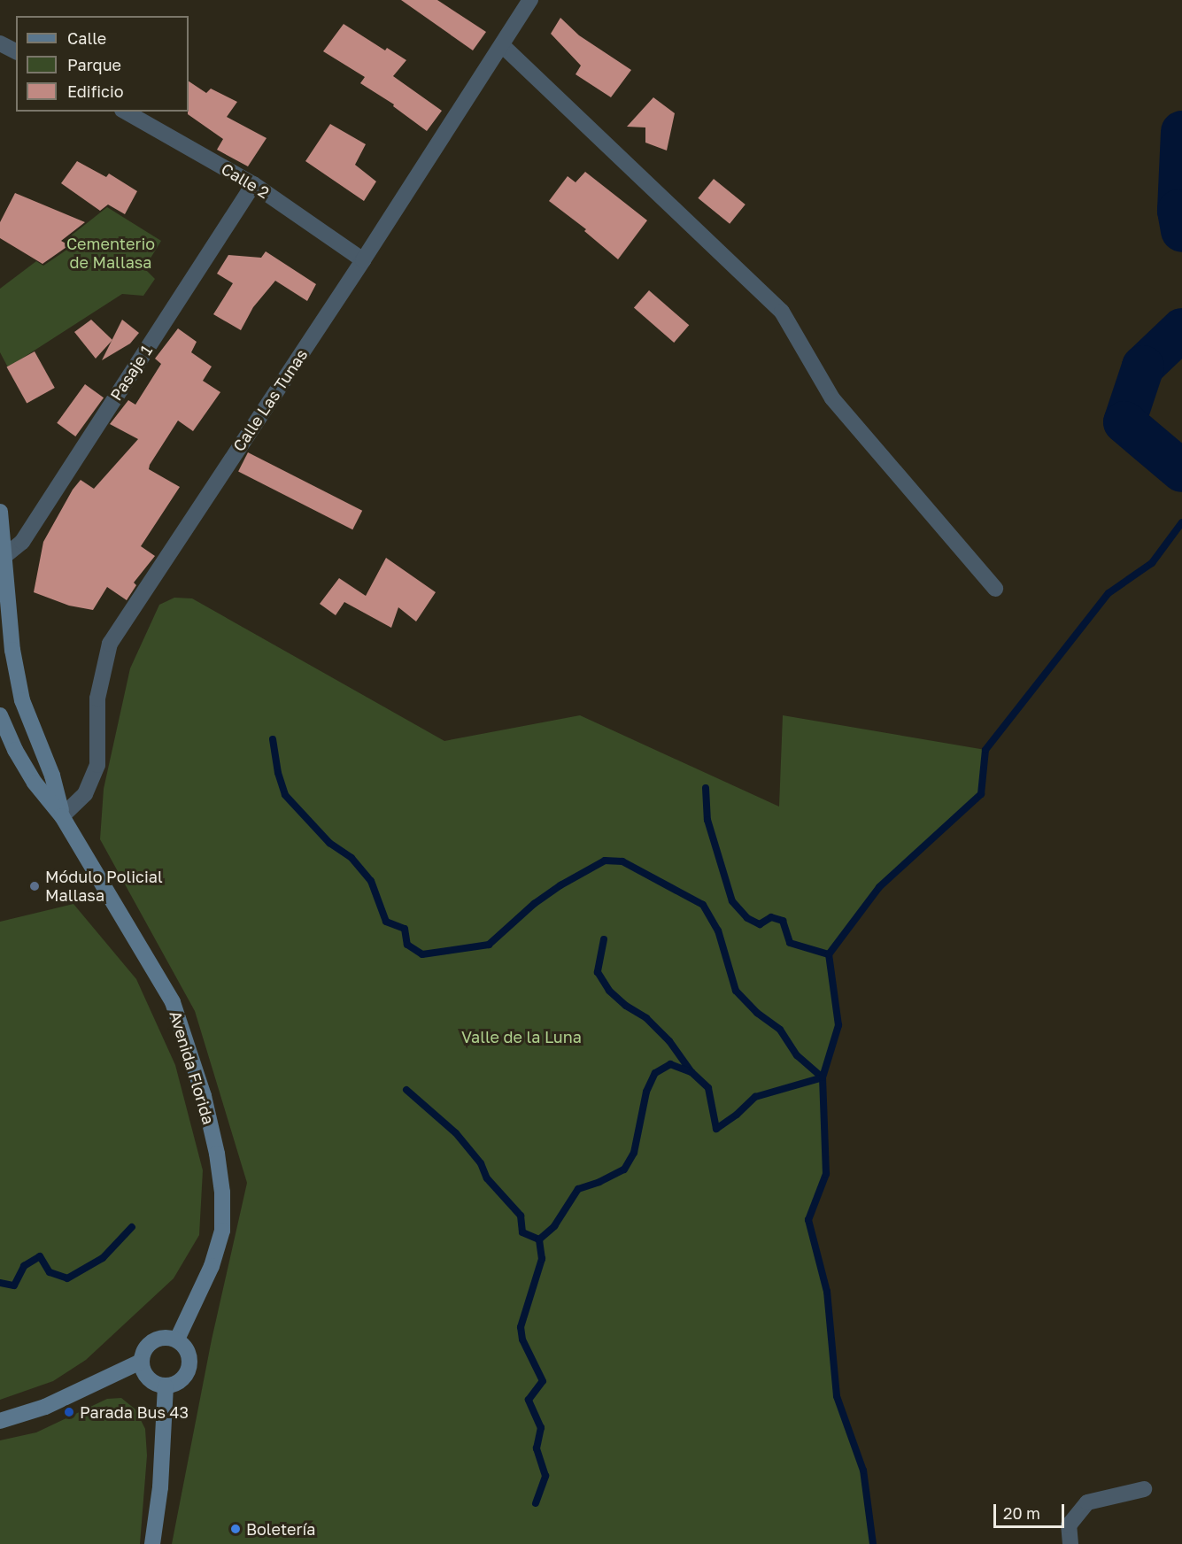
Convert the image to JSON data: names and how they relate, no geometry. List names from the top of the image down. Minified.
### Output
{"streets":{"main road":["Avenida Florida"],"street":["Calle 2","Pasaje 1","Calle Las Tunas"]},"crossings":[["Calle 2","Pasaje 1"],["Calle 2","Calle Las Tunas"],["Pasaje 1","Avenida Florida"],["Calle Las Tunas","Avenida Florida"]],"parks":["Cementerio de Mallasa","Valle de la Luna"],"places":["Módulo Policial Mallasa","Parada Bus 43","Boletería"],"legend":["Calle","Parque","Edificio"],"scale_bar":"20 m"}
